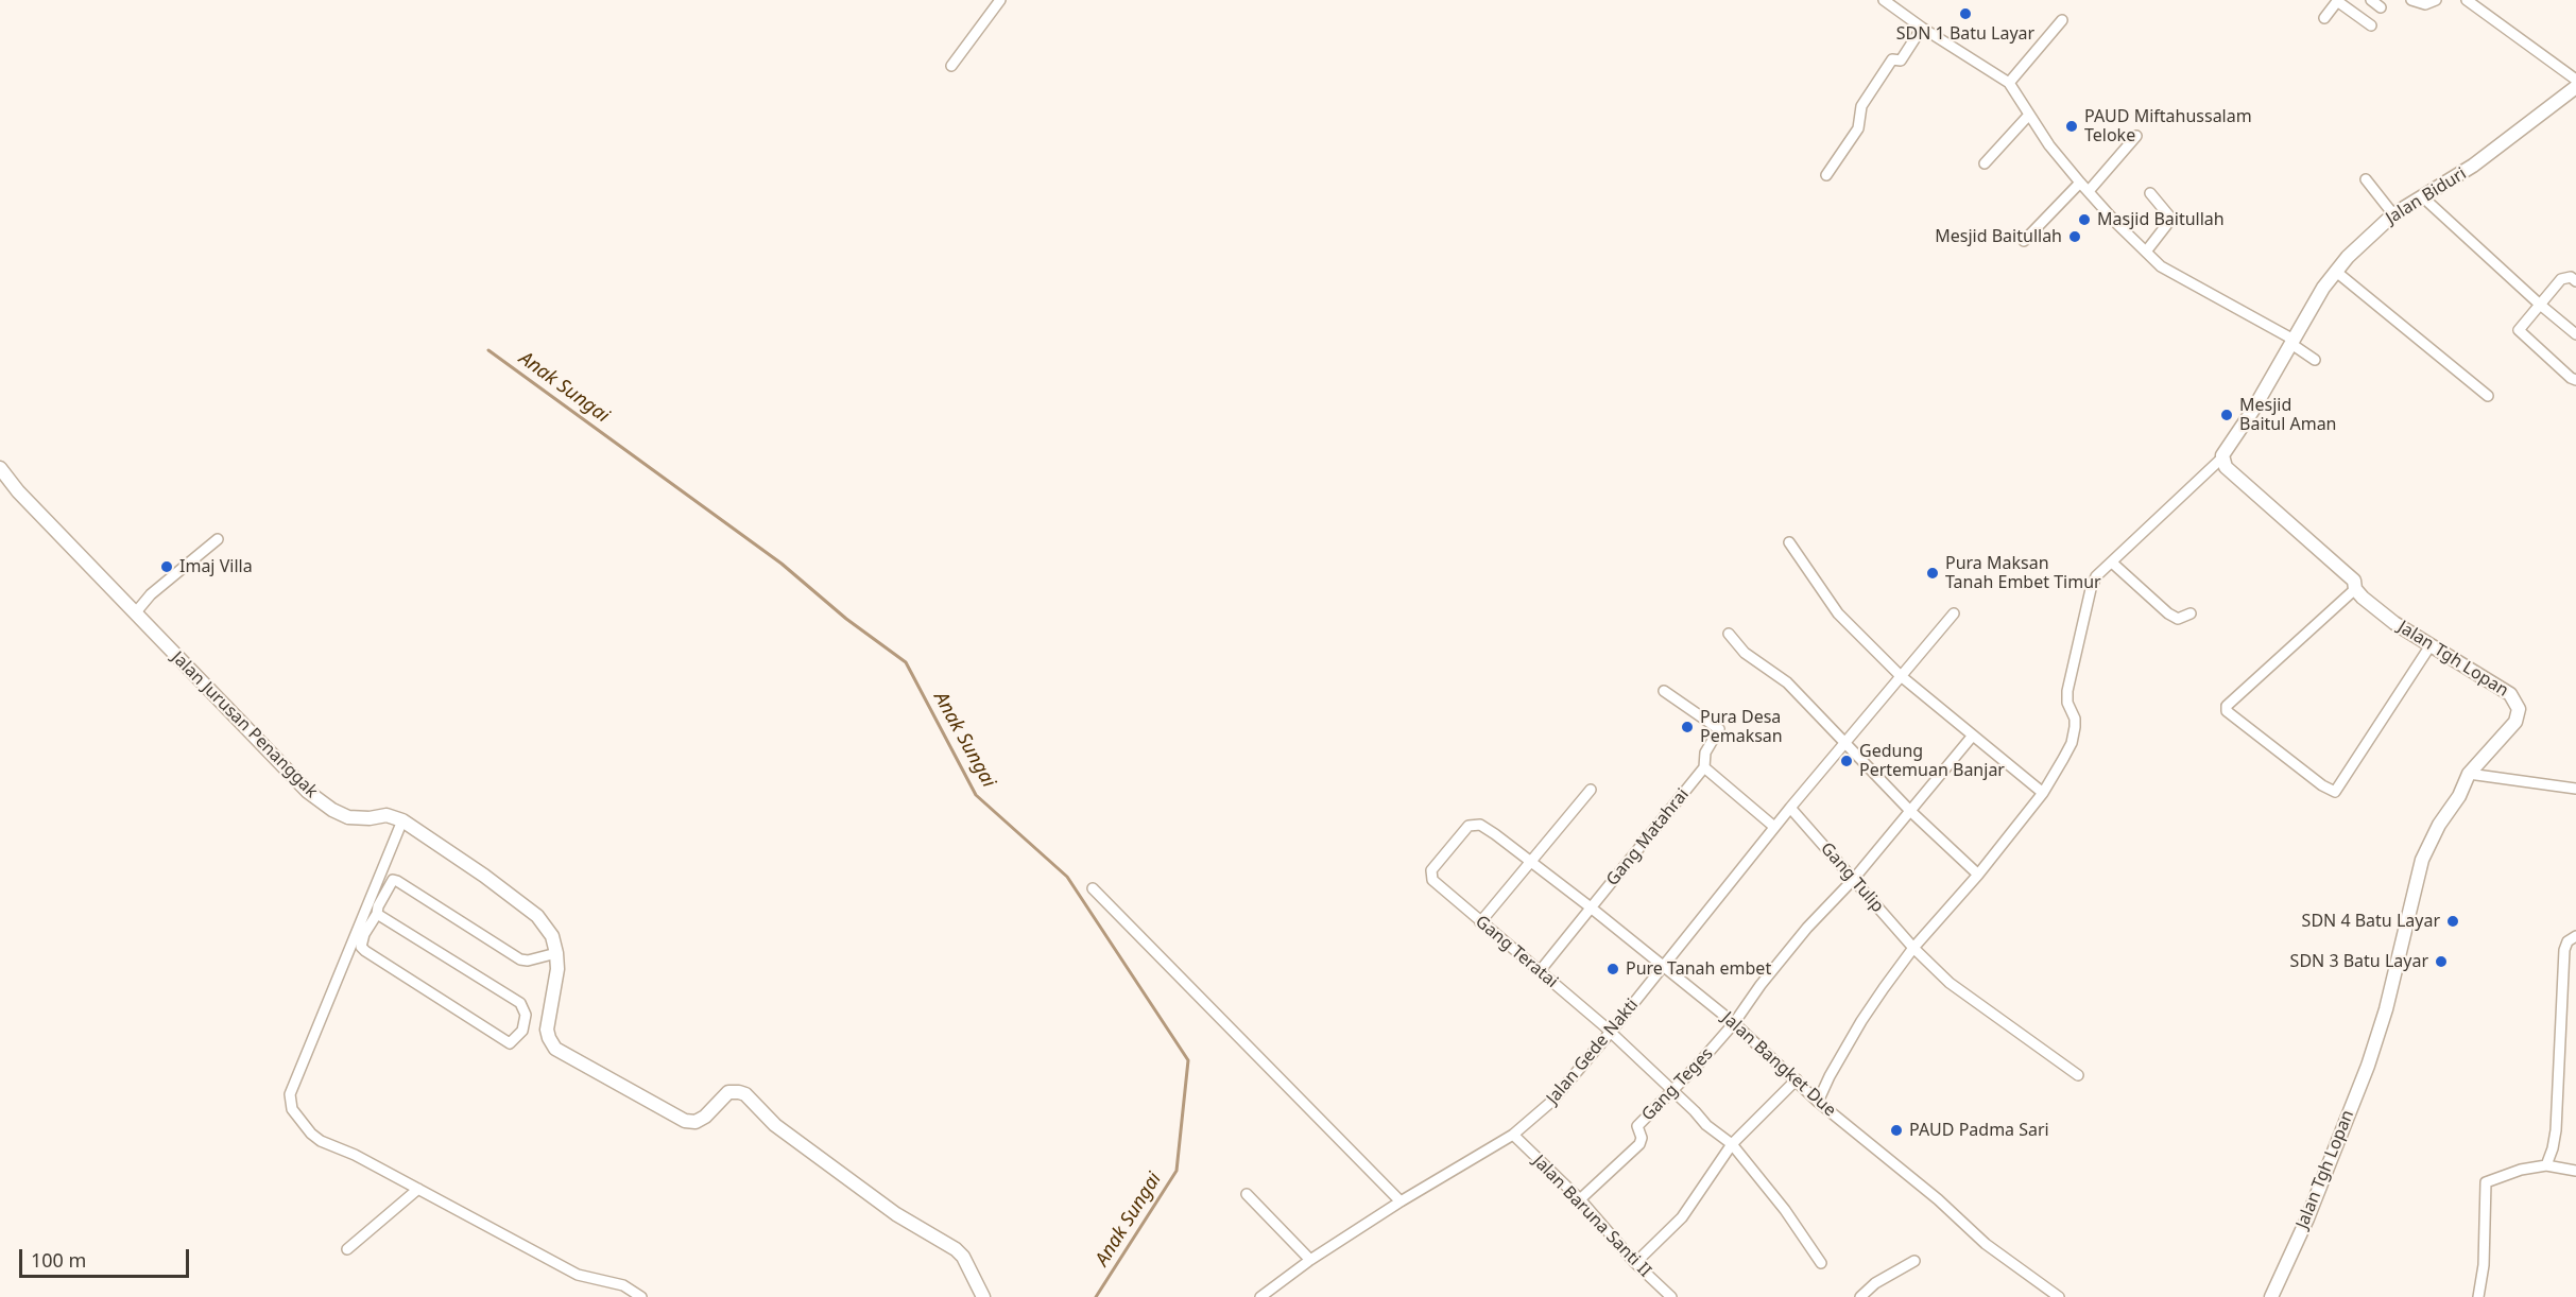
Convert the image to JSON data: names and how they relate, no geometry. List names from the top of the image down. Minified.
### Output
{"streets":{"street":["Jalan Biduri","Jalan Tgh Lopan","Jalan Jurusan Penanggak","Gang Matahrai","Gang Tulip","Gang Teratai","Jalan Gede Nakti","Jalan Bangket Due","Gang Teges","Jalan Baruna Santi II"]},"crossings":[["Jalan Biduri","Jalan Tgh Lopan"],["Gang Matahrai","Gang Teratai"],["Gang Matahrai","Jalan Bangket Due"],["Gang Tulip","Jalan Gede Nakti"],["Gang Tulip","Gang Teges"],["Gang Teratai","Jalan Gede Nakti"],["Gang Teratai","Jalan Bangket Due"],["Gang Teratai","Gang Teges"],["Jalan Gede Nakti","Jalan Bangket Due"],["Jalan Gede Nakti","Jalan Baruna Santi II"],["Jalan Bangket Due","Gang Teges"],["Gang Teges","Jalan Baruna Santi II"]],"water":["Anak Sungai"],"places":["SDN 1 Batu Layar","PAUD Miftahussalam Teloke","Masjid Baitullah","Mesjid Baitullah","Mesjid Baitul Aman","Imaj Villa","Pura Maksan Tanah Embet Timur","Pura Desa Pemaksan","Gedung Pertemuan Banjar","SDN 4 Batu Layar","SDN 3 Batu Layar","Pure Tanah embet","PAUD Padma Sari"],"scale_bar":"100 m"}
